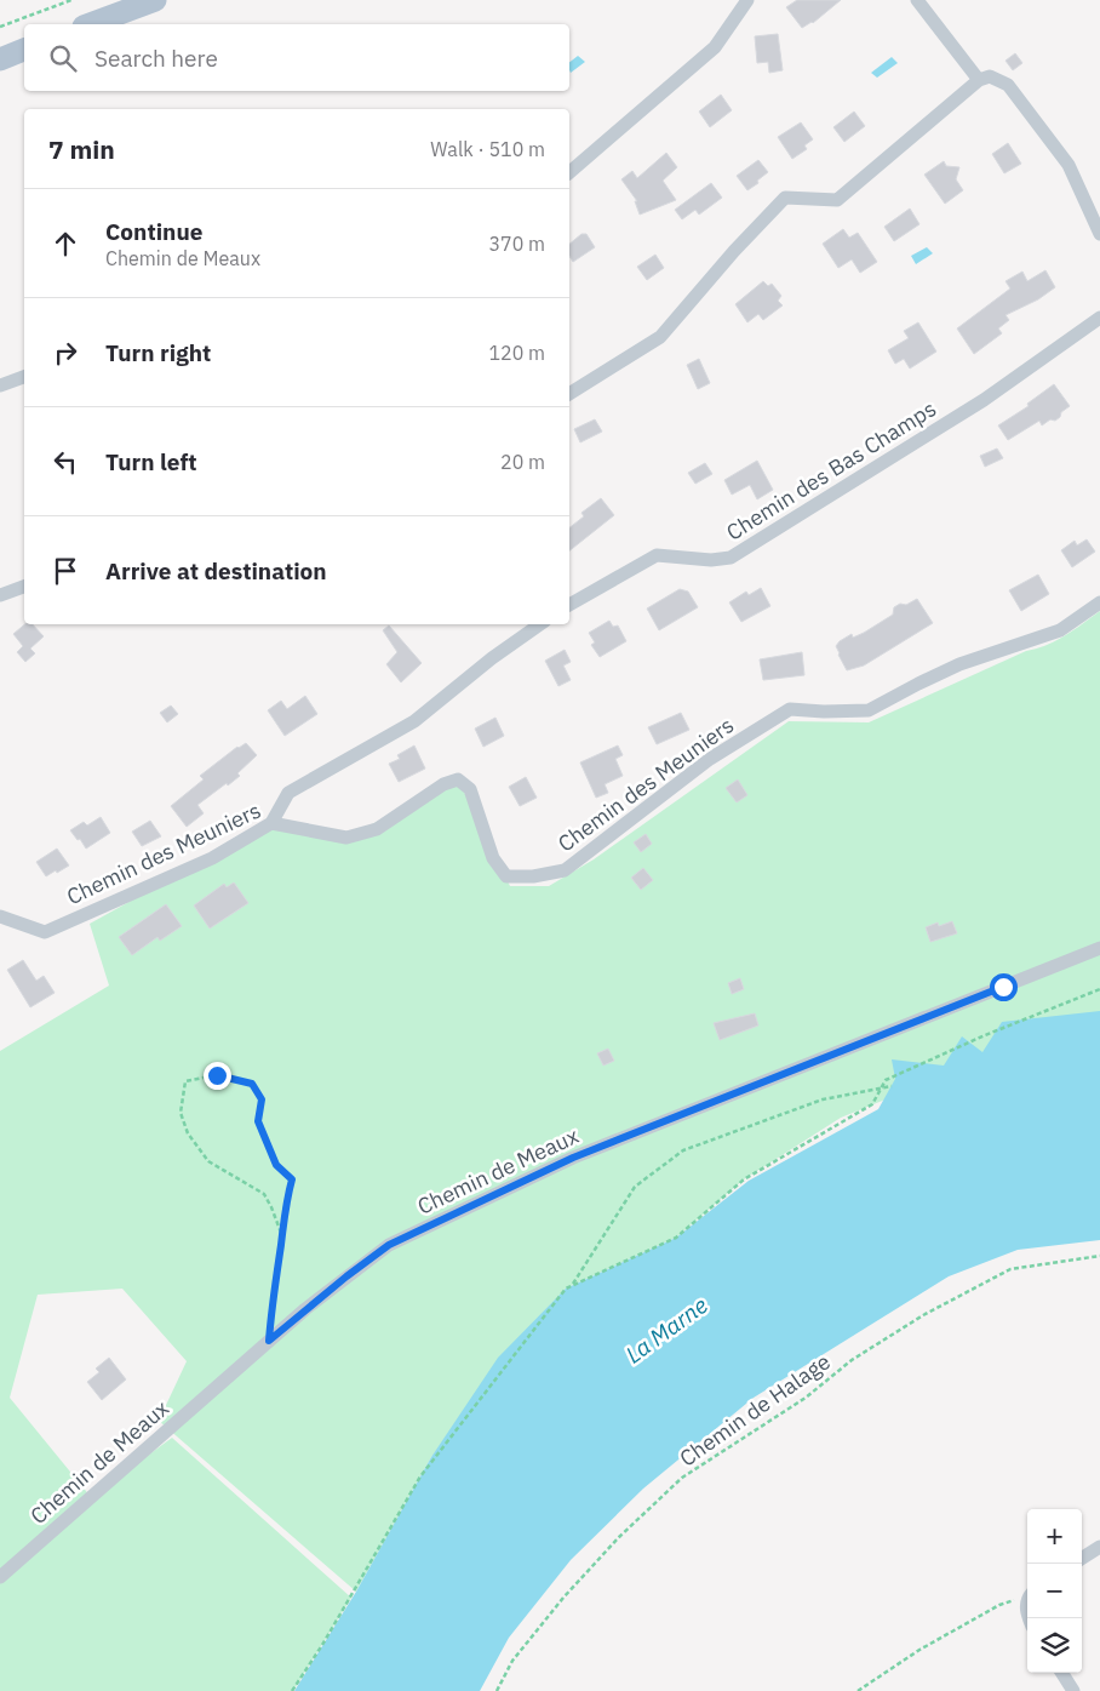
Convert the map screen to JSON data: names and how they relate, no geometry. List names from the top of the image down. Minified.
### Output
{"streets":{"street":["Chemin des Bas Champs","Chemin des Meuniers","Chemin de Meaux"],"path":["Chemin de Halage"]},"water":["La Marne"],"page":{"search":"Search here","heading":["7 min","Walk · 510 m"],"list":[["Continue","Chemin de Meaux","370 m"],["Turn right","120 m"],["Turn left","20 m"],"Arrive at destination"],"map_buttons":["+","−"]}}
